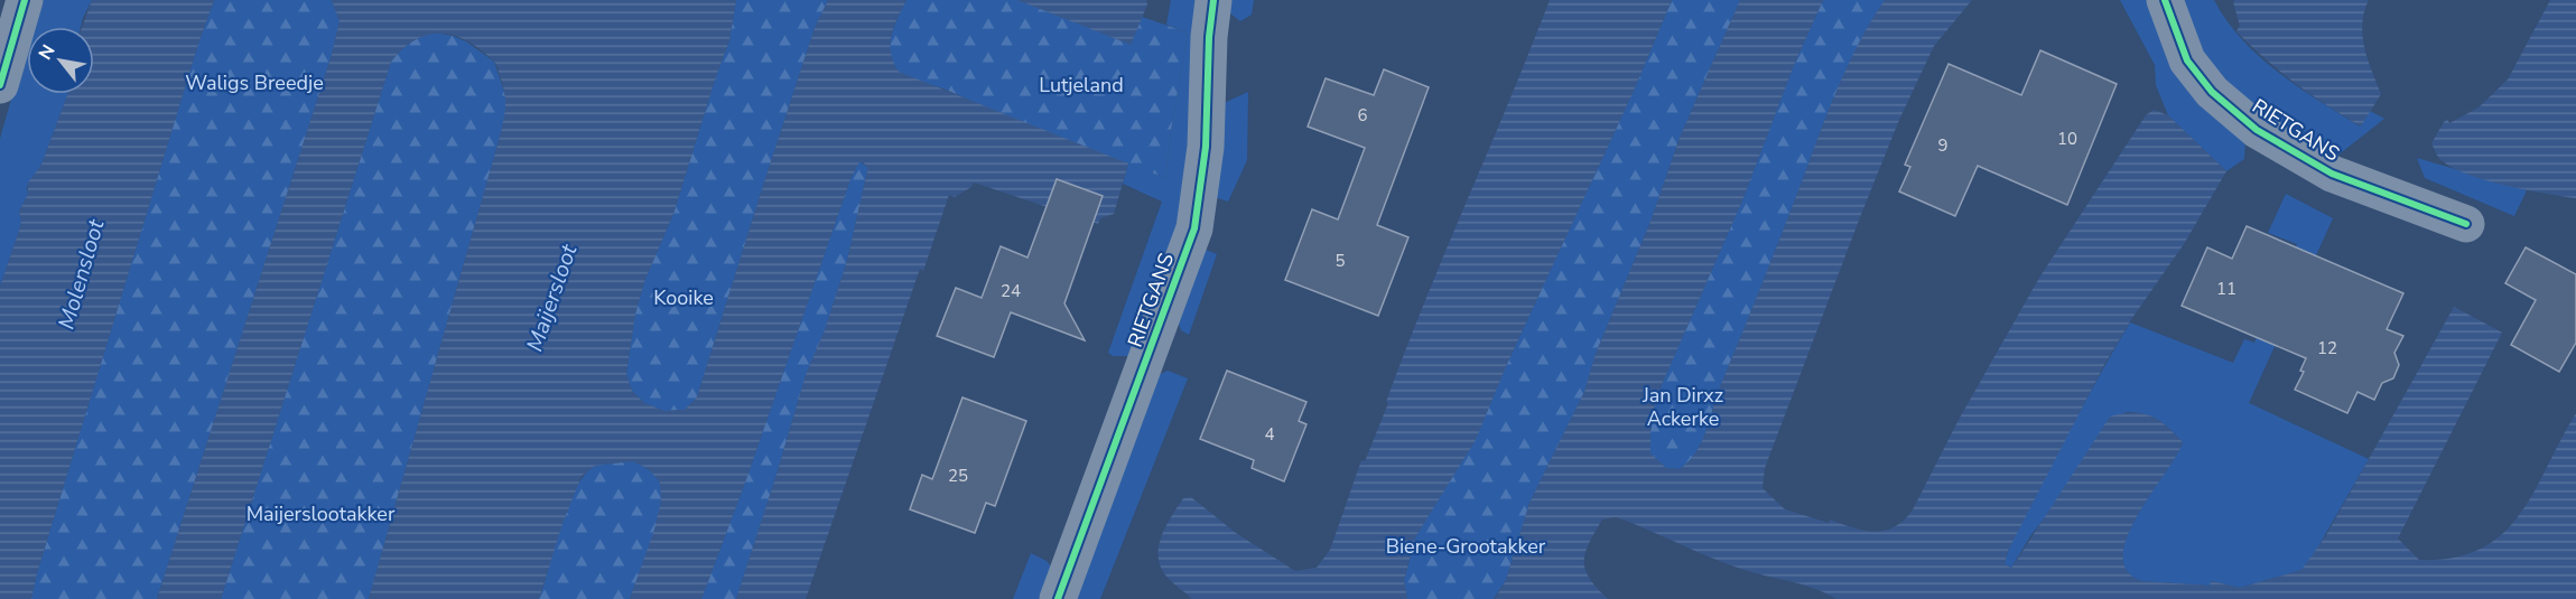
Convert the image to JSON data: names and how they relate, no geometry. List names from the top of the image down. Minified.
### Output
{"streets":{"street":["RIETGANS"]},"water":["Molensloot","Maijersloot"],"parks":["Waligs Breedje","Lutjeland","Kooike","Jan Dirxz Ackerke","Maijerslootakker","Biene-Grootakker"],"house_numbers":["6","10","9","5","11","24","12","4","25"],"north":"top left"}
